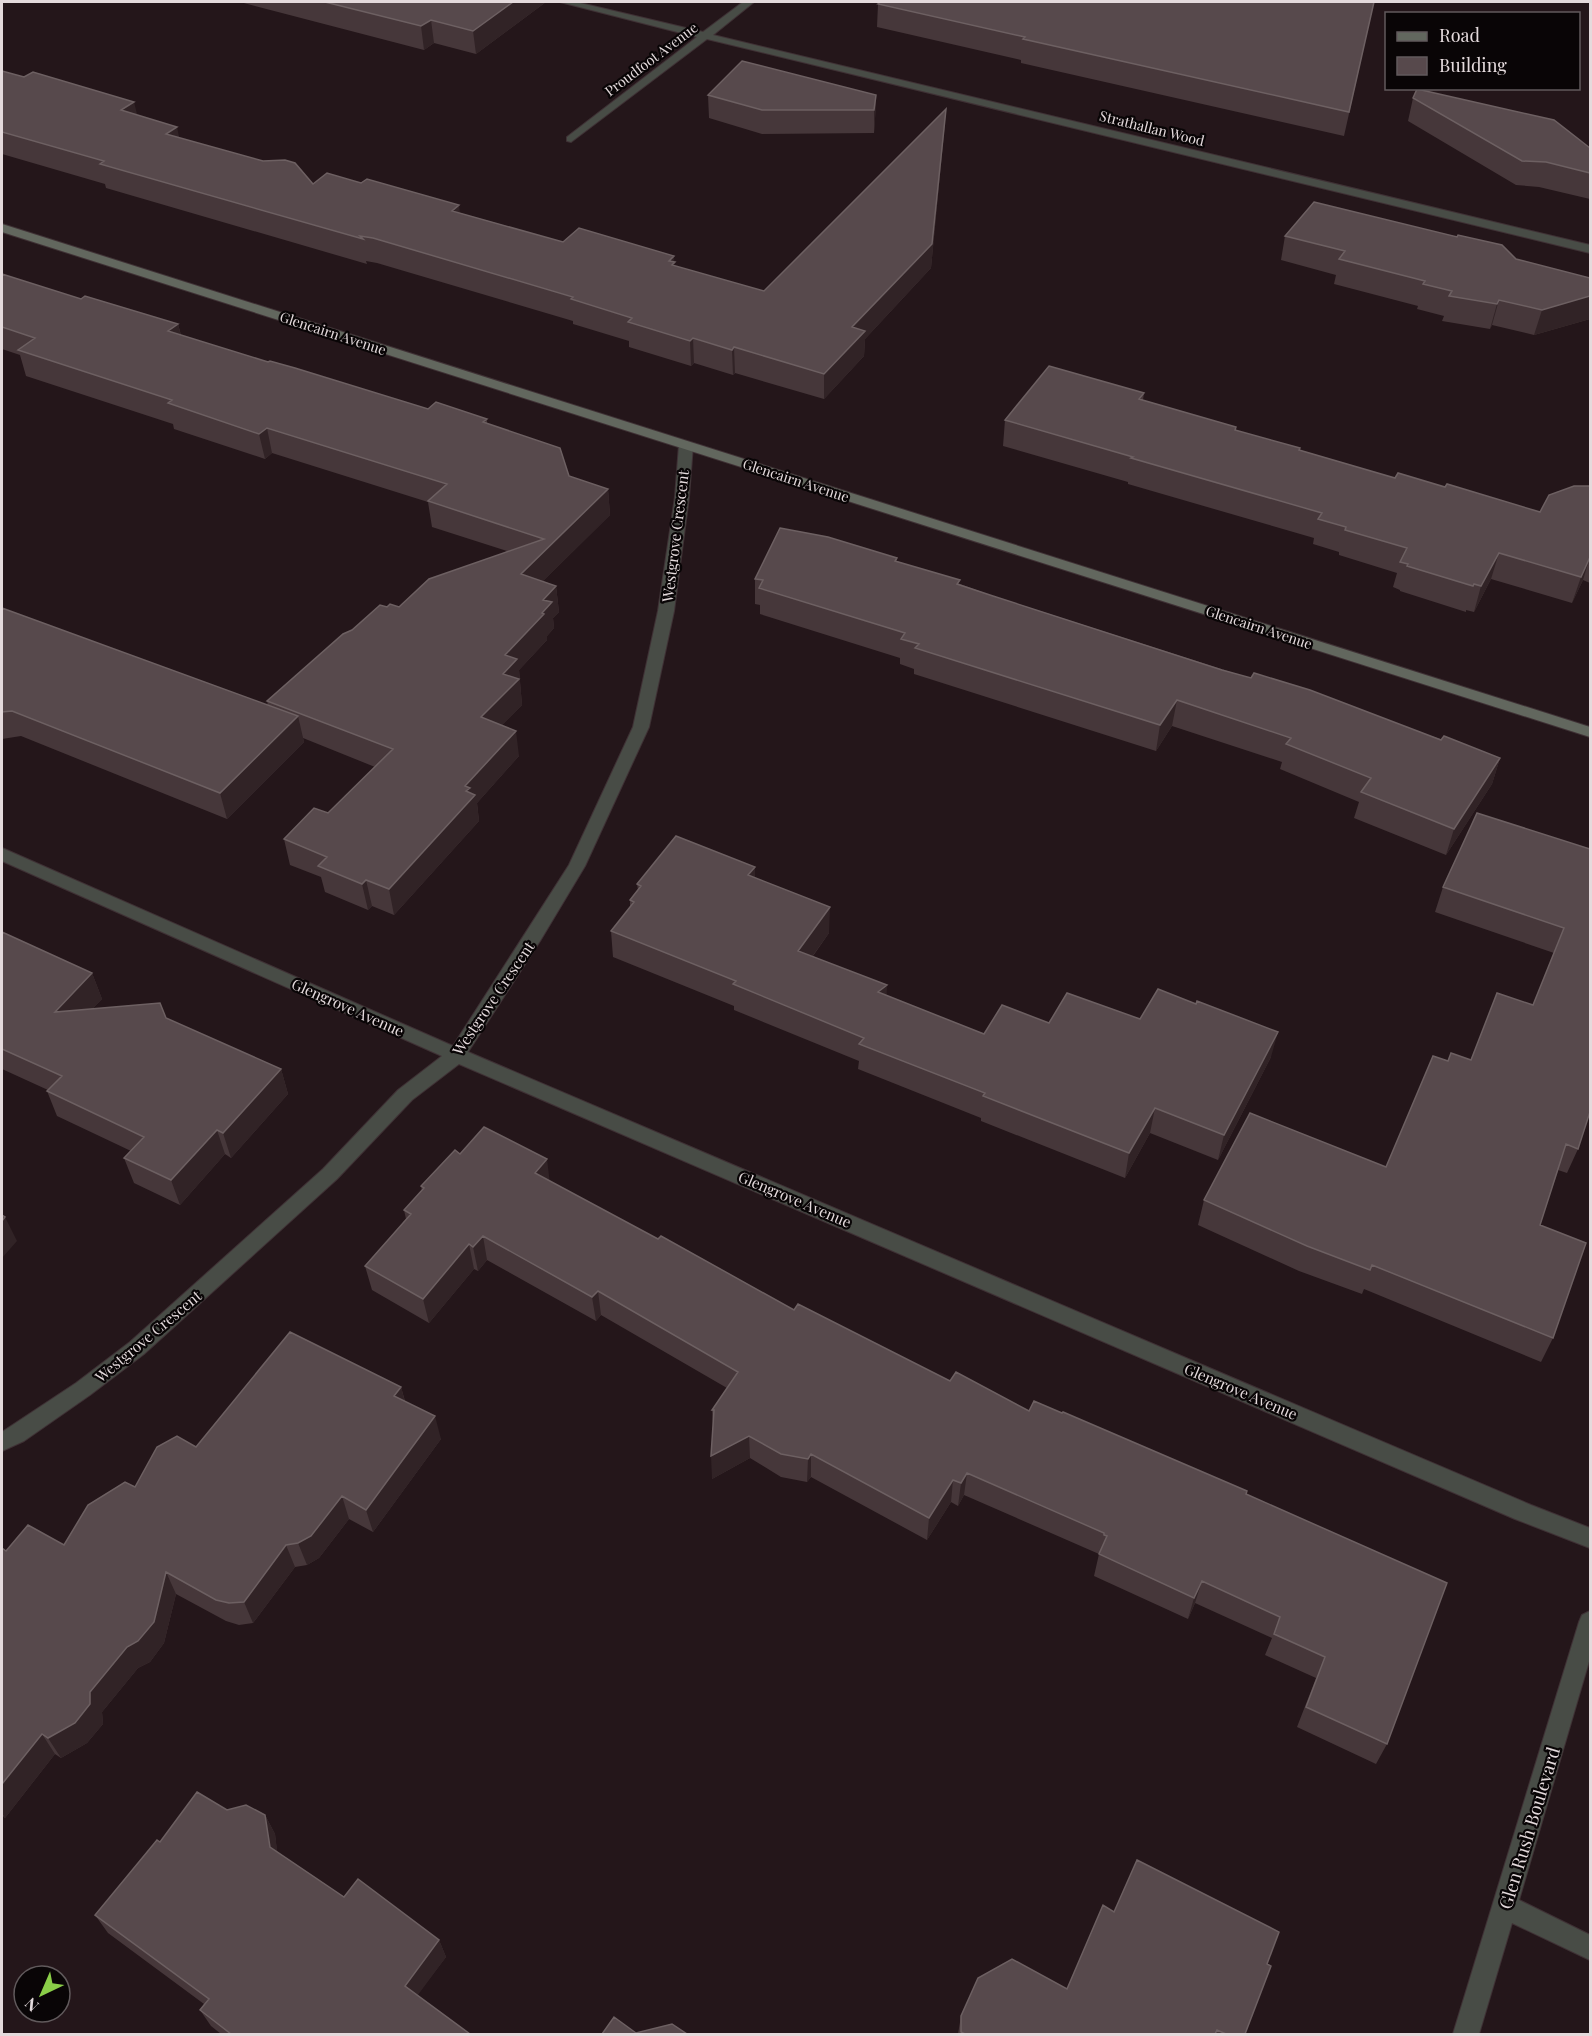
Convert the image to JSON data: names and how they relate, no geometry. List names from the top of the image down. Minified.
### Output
{"streets":{"street":["Proudfoot Avenue","Strathallan Wood","Glencairn Avenue","Westgrove Crescent","Glengrove Avenue","Glen Rush Boulevard"]},"crossings":[["Proudfoot Avenue","Strathallan Wood"],["Glencairn Avenue","Westgrove Crescent"],["Westgrove Crescent","Glengrove Avenue"]],"legend":["Road","Building"],"north":"bottom left"}
